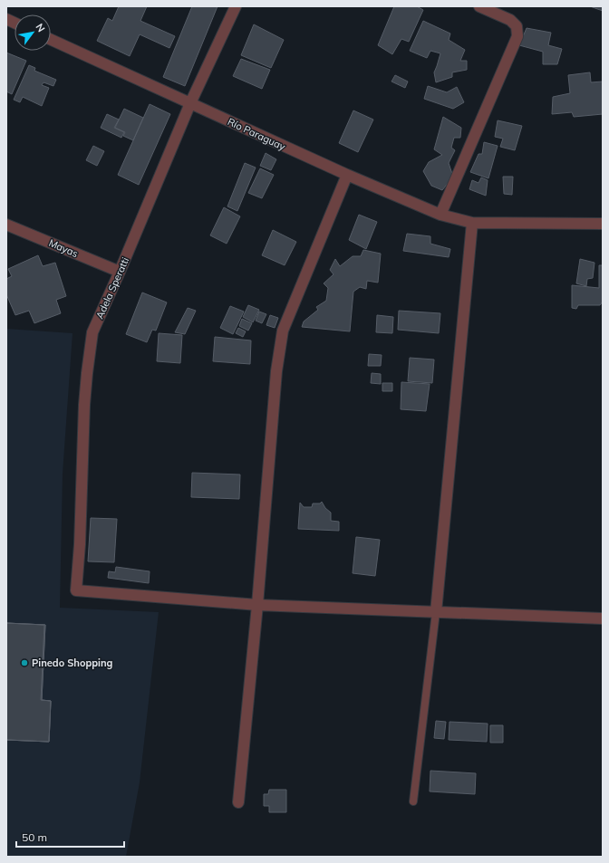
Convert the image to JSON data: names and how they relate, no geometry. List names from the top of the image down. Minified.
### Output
{"streets":{"street":["Río Paraguay","Mayas","Adela Speratti"]},"crossings":[["Río Paraguay","Adela Speratti"],["Mayas","Adela Speratti"]],"places":["Pinedo Shopping"],"scale_bar":"50 m","north":"top right"}
